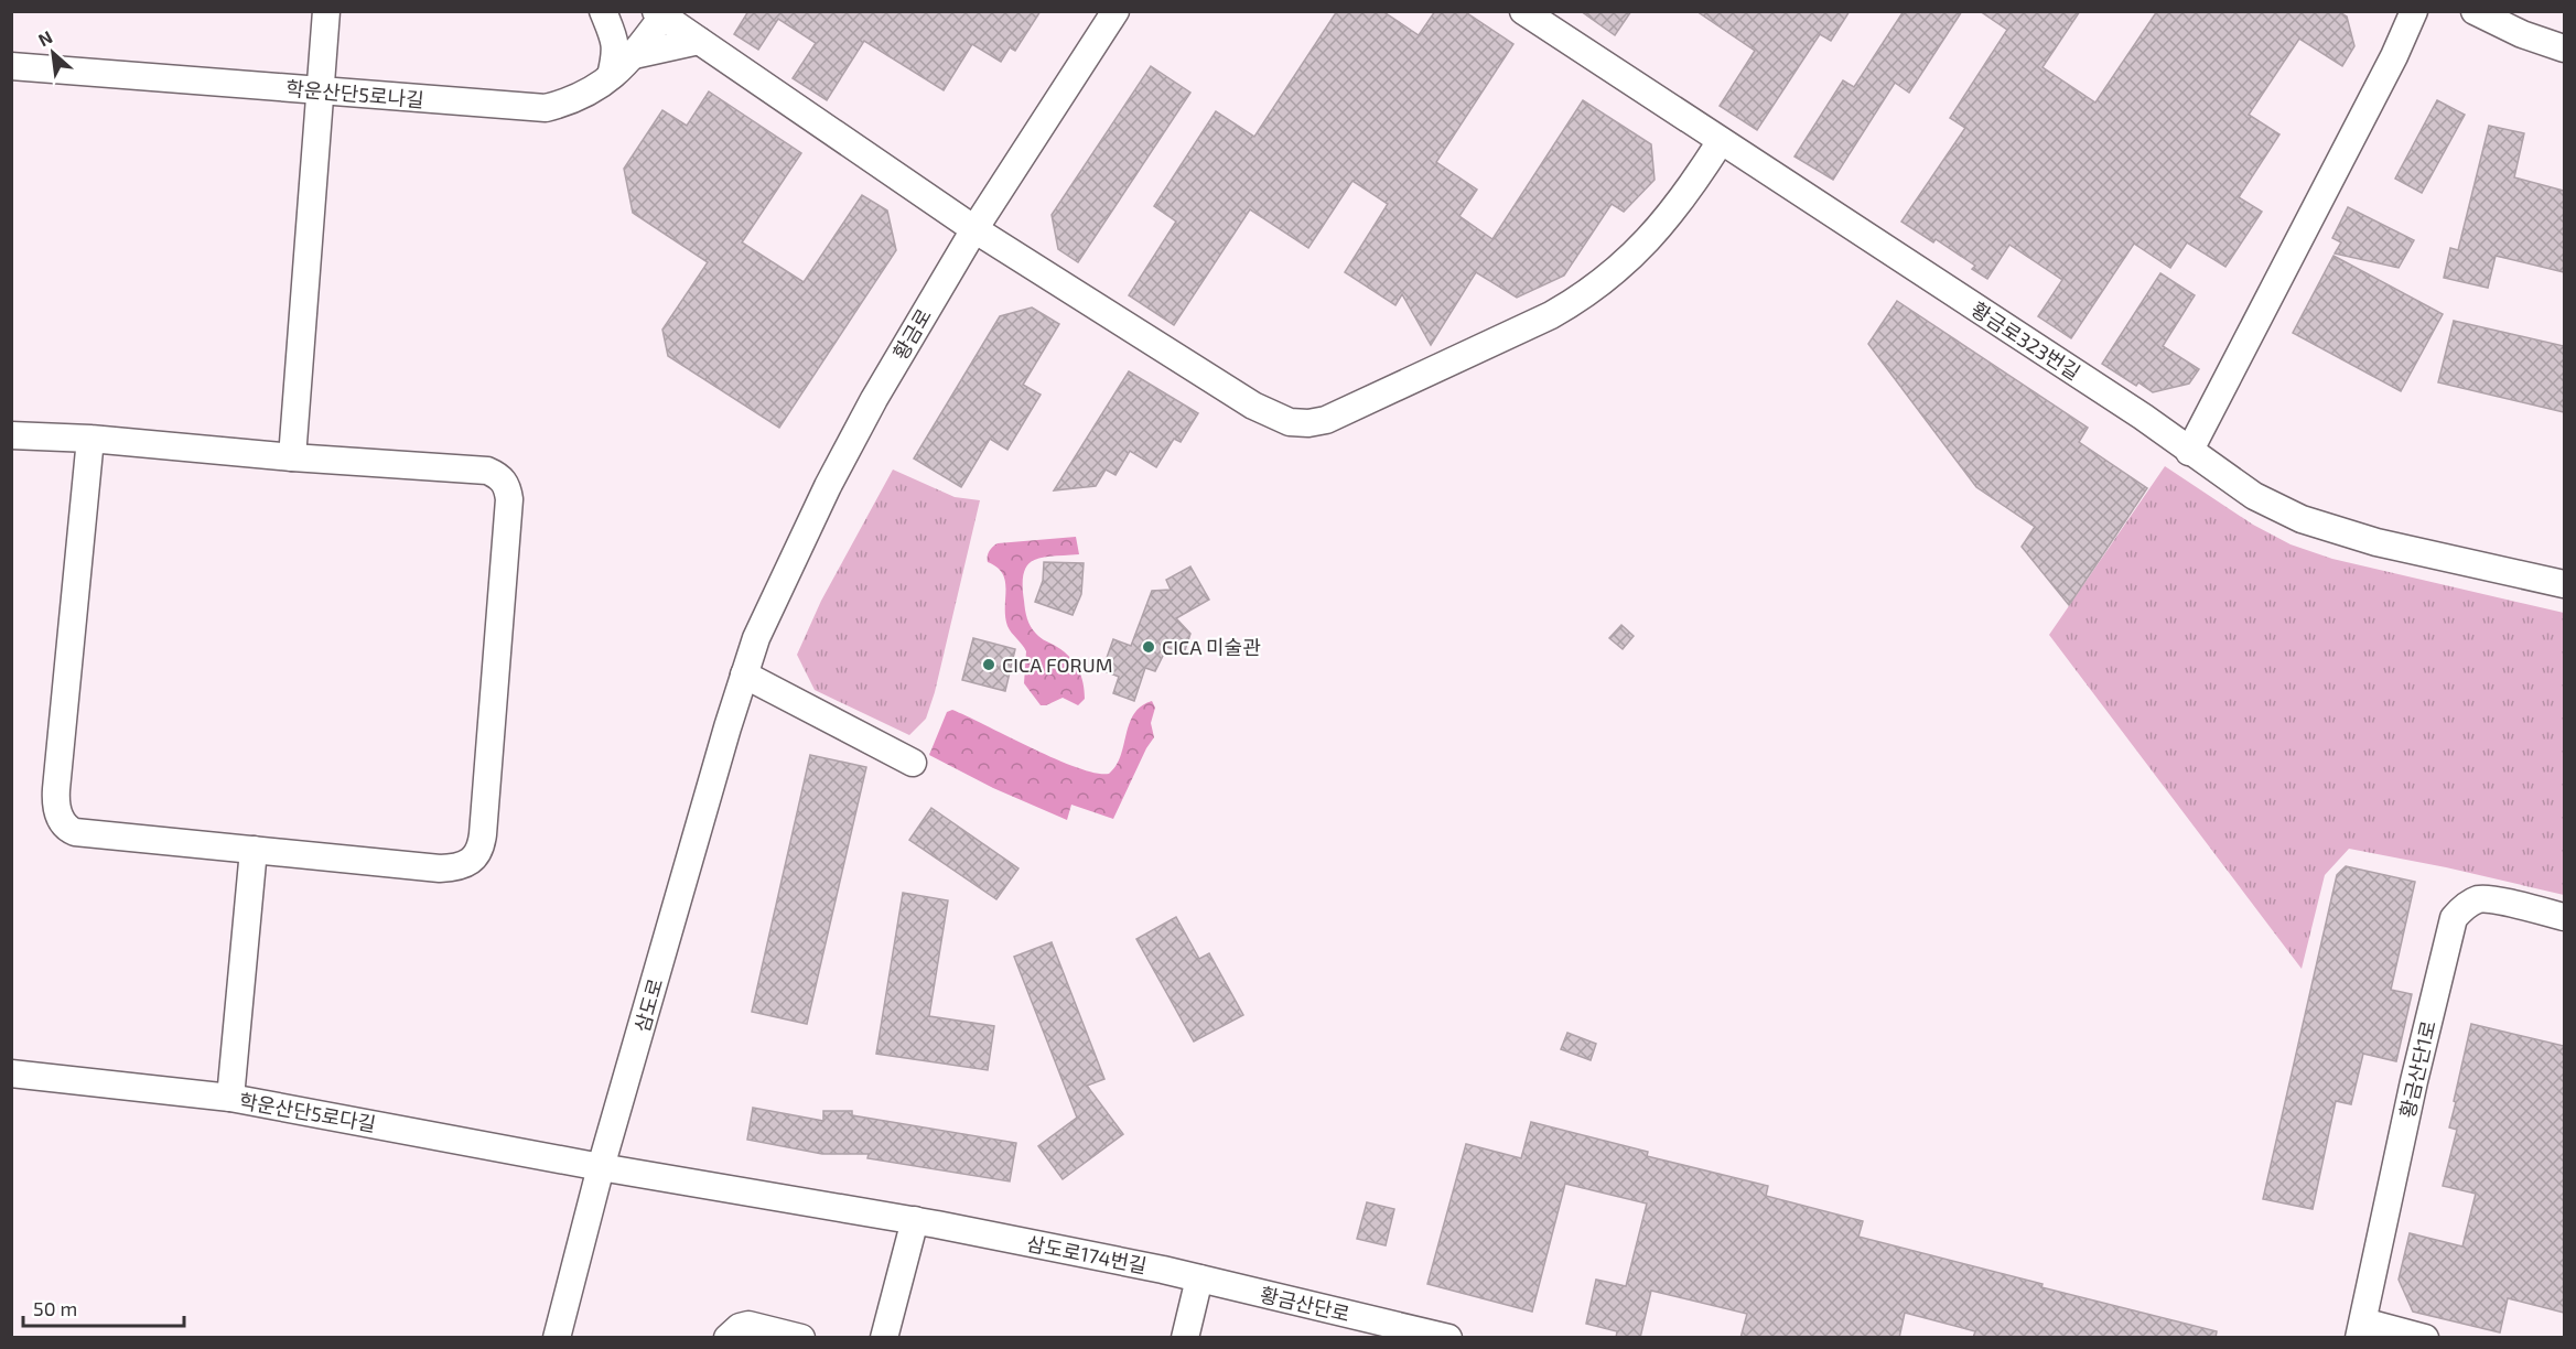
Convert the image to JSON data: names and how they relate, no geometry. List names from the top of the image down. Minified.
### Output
{"streets":{"street":["학운산단5로나길","황금로","황금로323번길","삼도로","황금산단1로","학운산단5로다길","삼도로174번길","황금산단로"]},"crossings":[["황금로","삼도로"],["삼도로","학운산단5로다길"],["삼도로","삼도로174번길"],["학운산단5로다길","삼도로174번길"],["삼도로174번길","황금산단로"]],"places":["CICA 미술관","CICA FORUM"],"scale_bar":"50 m","north":"top left"}
